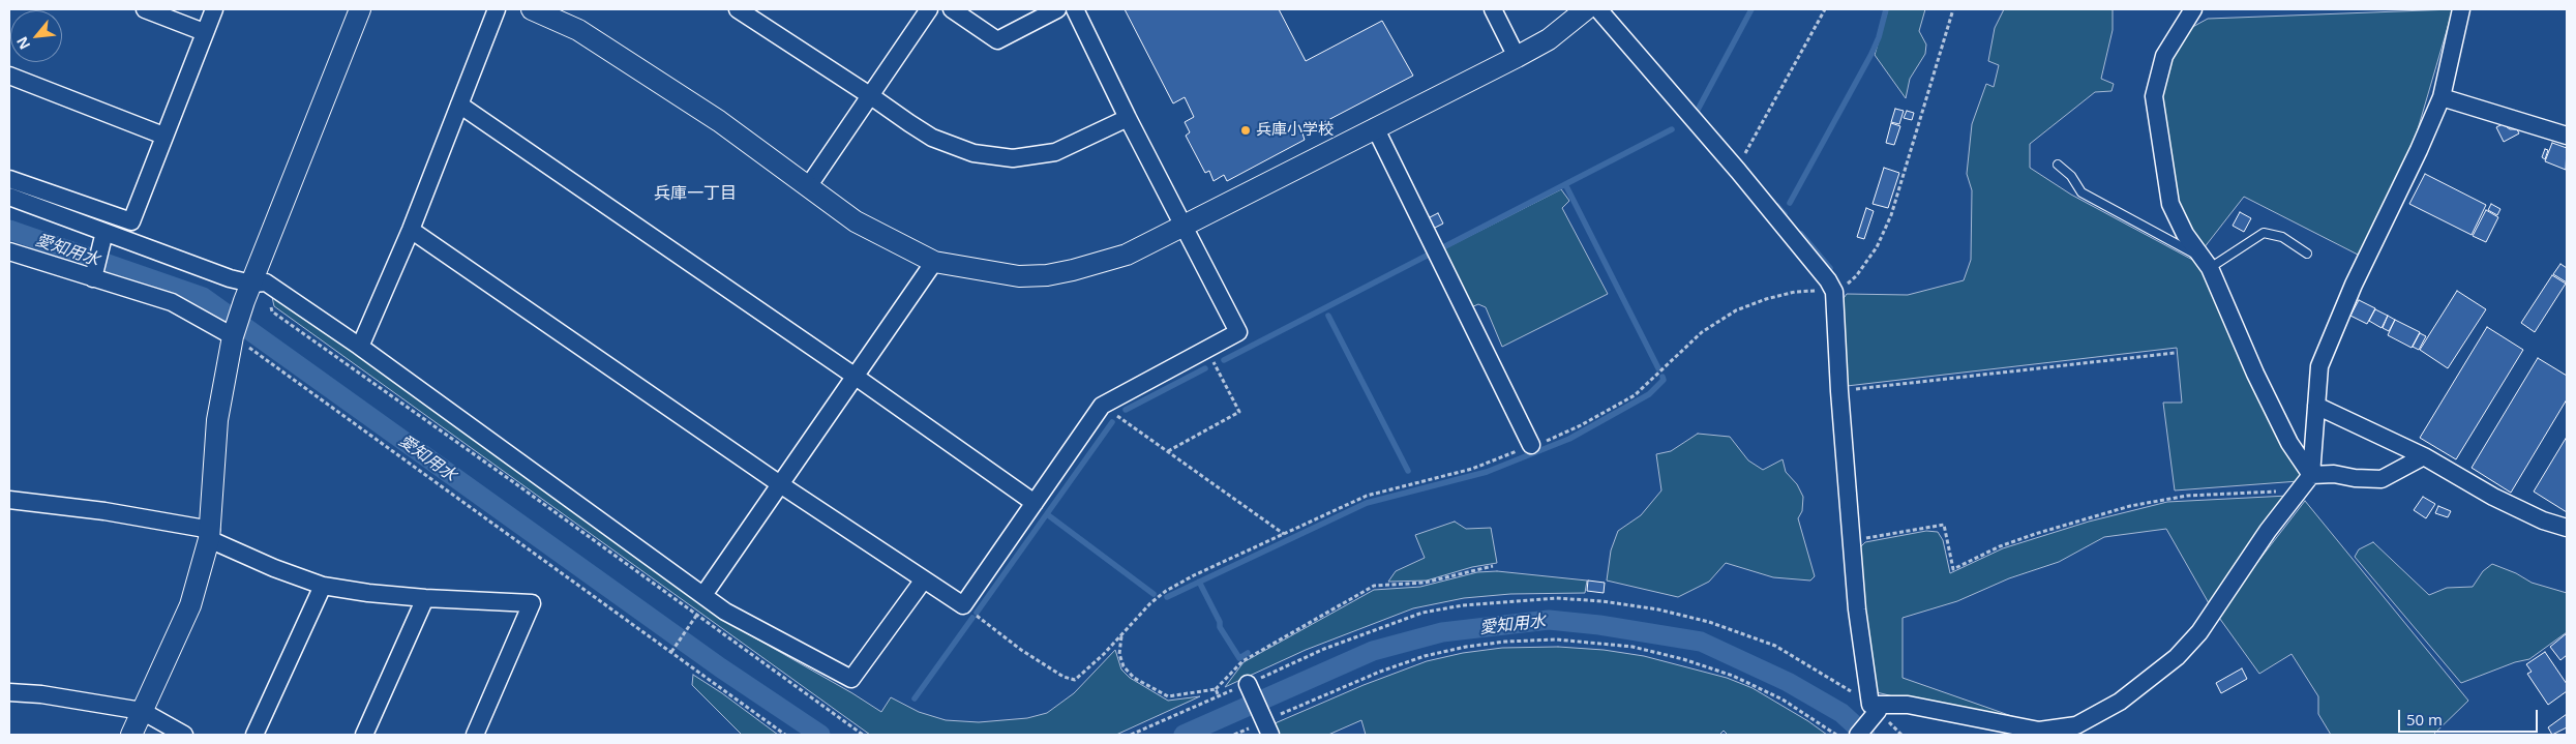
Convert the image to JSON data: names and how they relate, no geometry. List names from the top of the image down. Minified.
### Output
{"districts":["兵庫一丁目"],"water":["愛知用水"],"places":["兵庫小学校"],"scale_bar":"50 m","north":"bottom left"}
